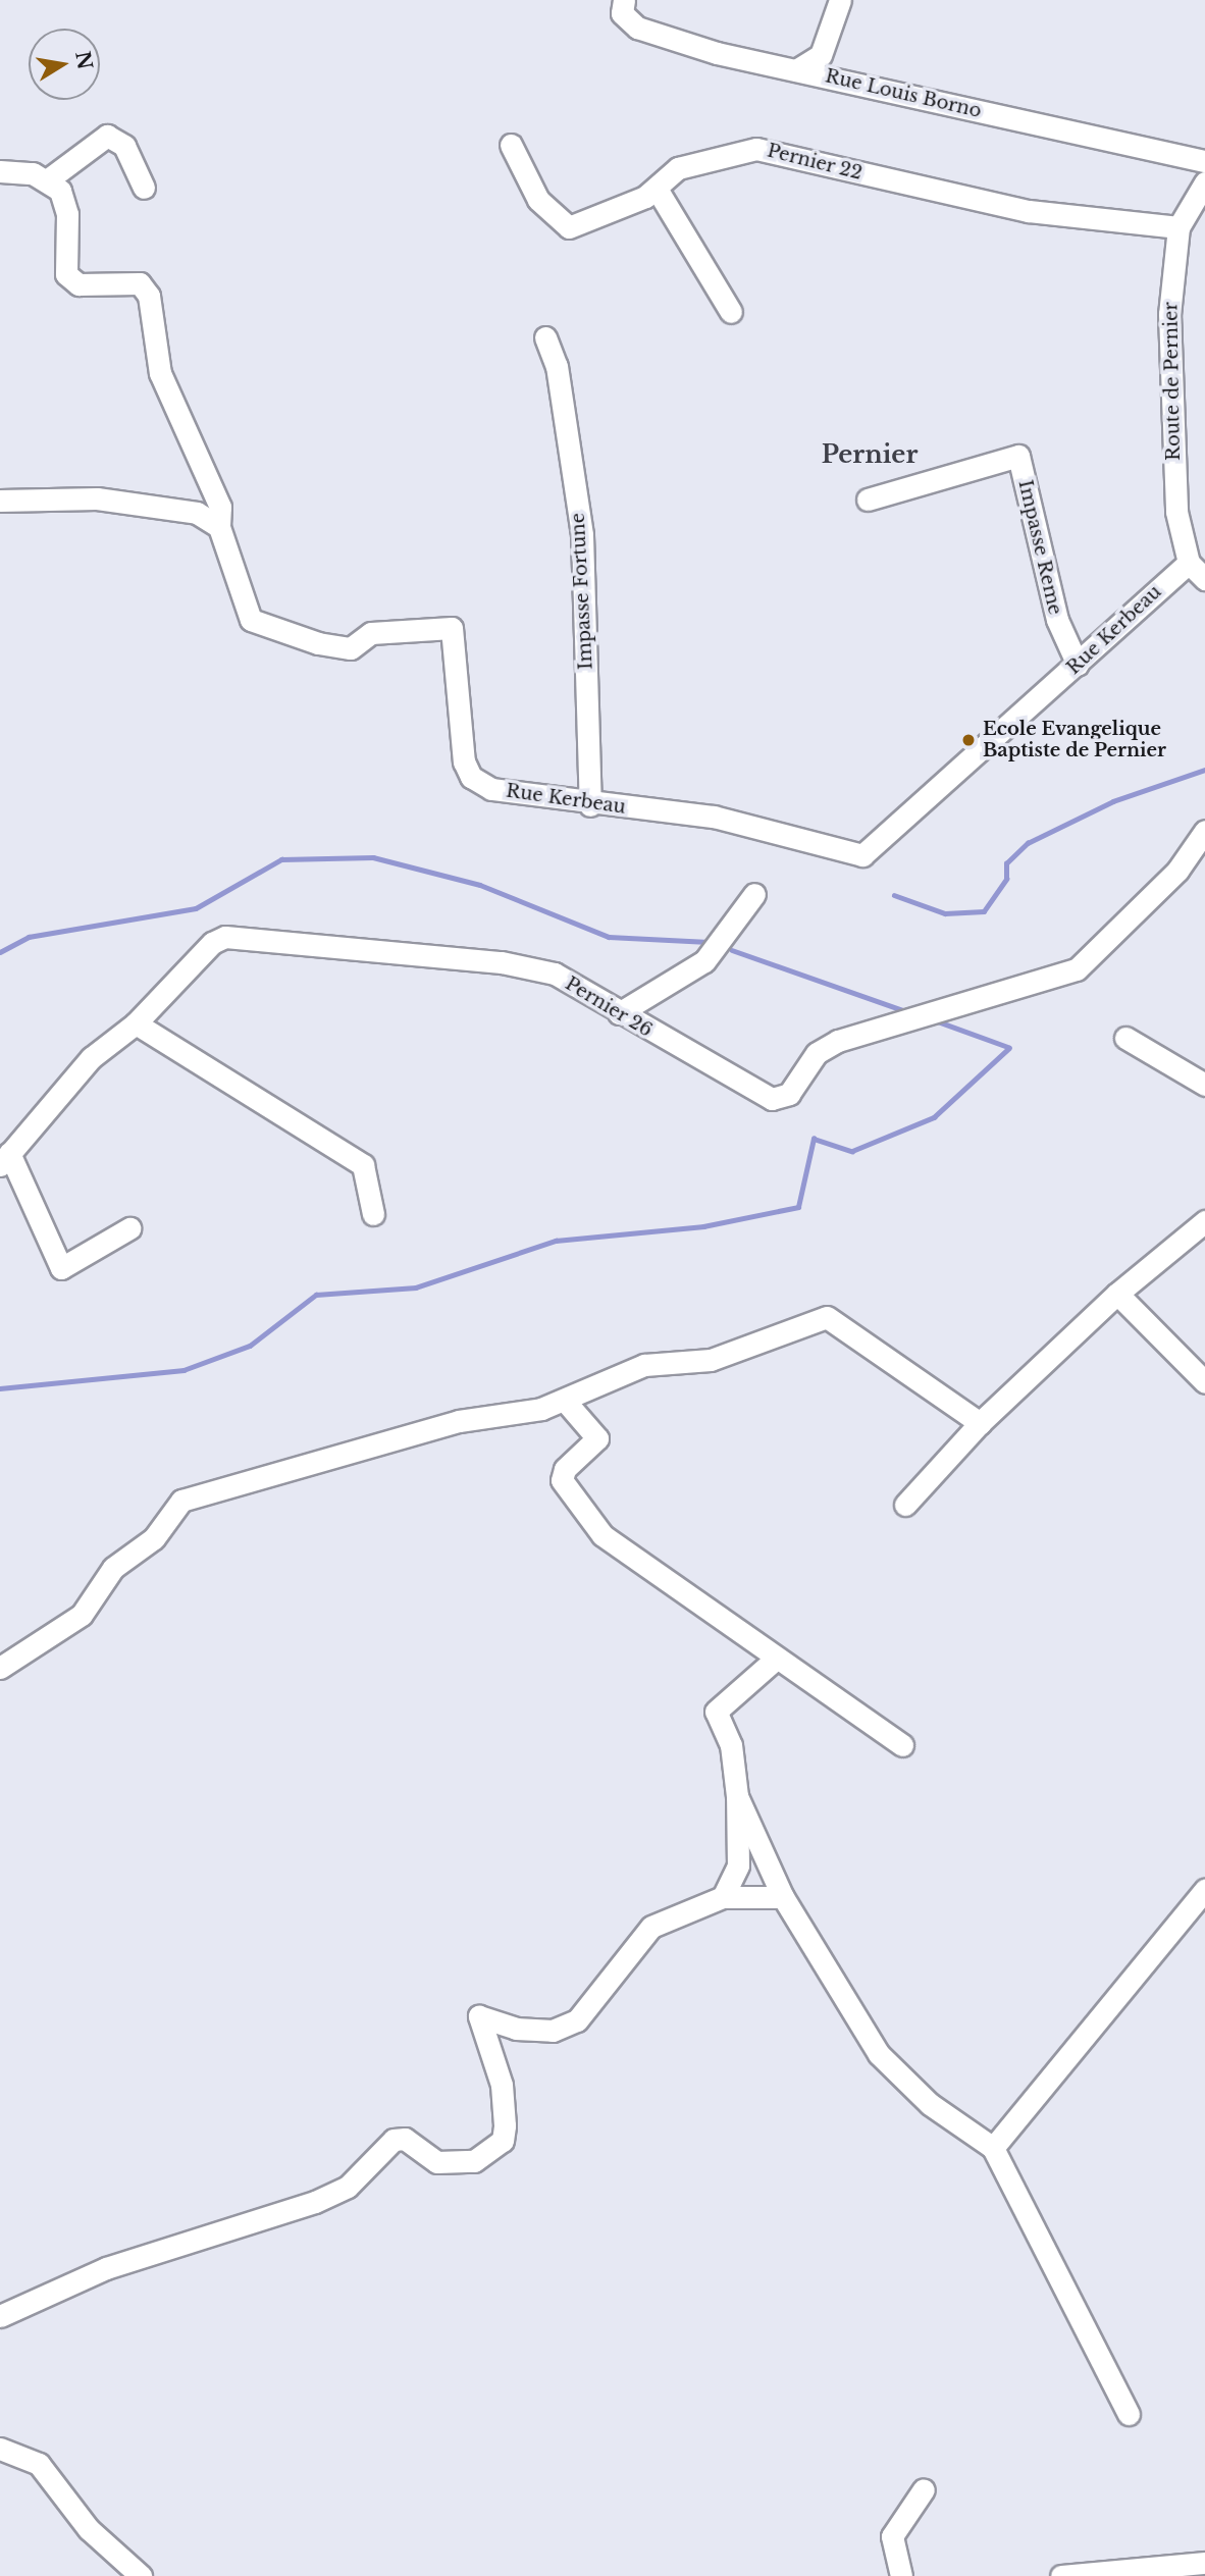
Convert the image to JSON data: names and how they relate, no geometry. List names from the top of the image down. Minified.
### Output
{"streets":{"street":["Rue Louis Borno","Pernier 22","Route de Pernier","Impasse Reme","Impasse Fortune","Rue Kerbeau","Pernier 26"]},"crossings":[["Pernier 22","Route de Pernier"],["Route de Pernier","Rue Kerbeau"],["Impasse Reme","Rue Kerbeau"],["Impasse Fortune","Rue Kerbeau"]],"districts":["Pernier"],"places":["Ecole Evangelique Baptiste de Pernier"],"north":"right"}
